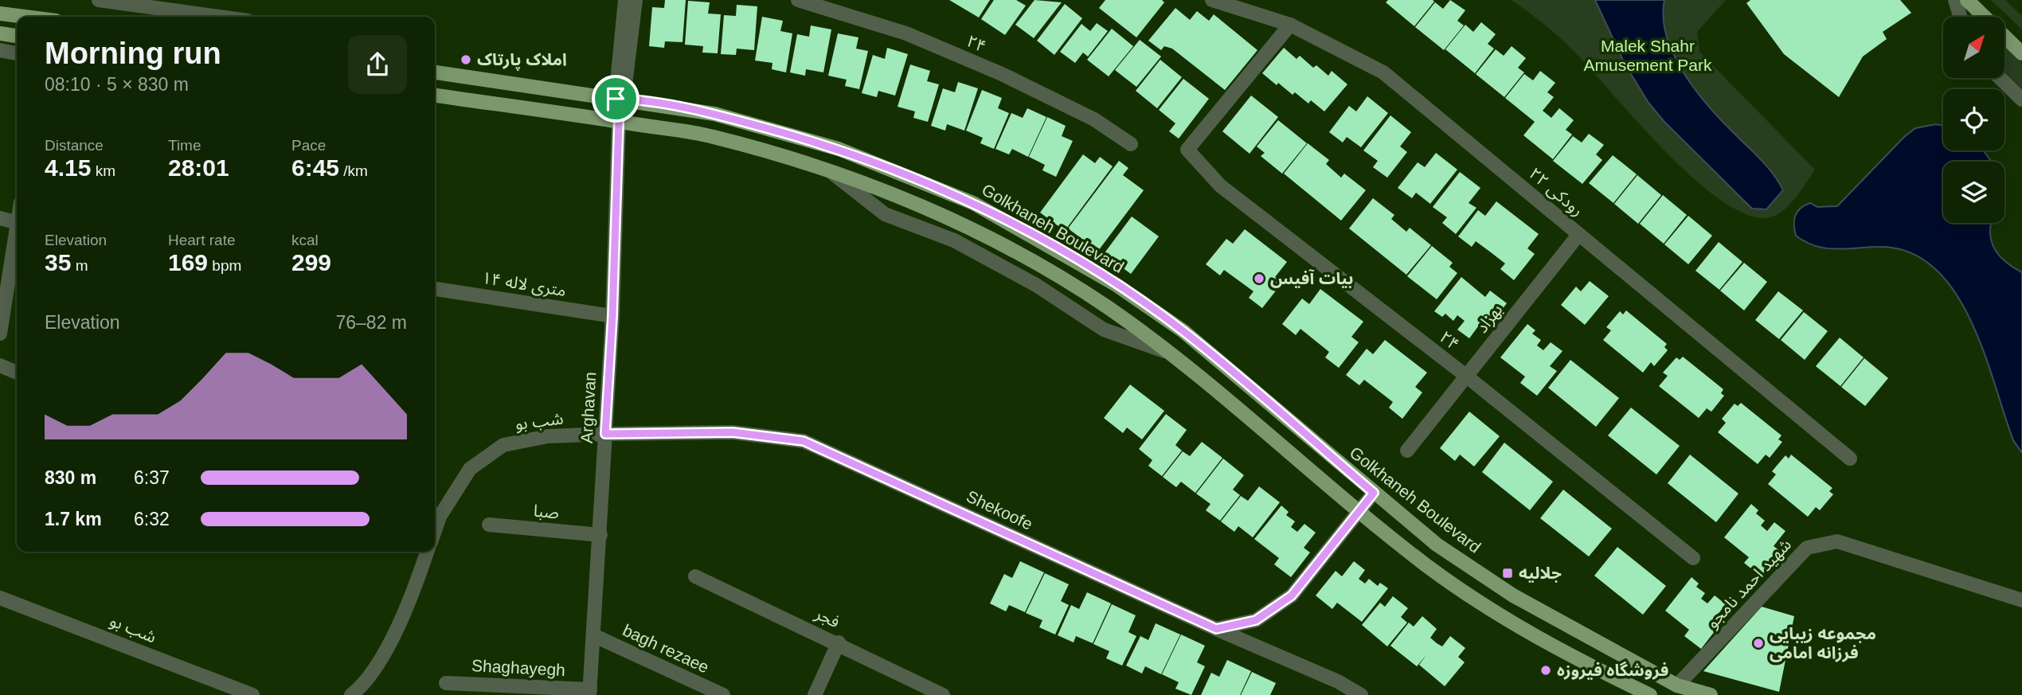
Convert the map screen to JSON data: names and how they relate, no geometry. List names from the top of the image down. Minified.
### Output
{"streets":{"main road":["Golkhaneh Boulevard"],"street":["۲۴","رودکی ۲۲","۱۴ متری لاله","بهزاد","Arghavan","شب بو","Shekoofe","صبا","شهید احمد نامجو","فجر","bagh rezaee","Shaghayegh"]},"crossings":[["۲۴","رودکی ۲۲"],["۲۴","بهزاد"],["رودکی ۲۲","بهزاد"],["Golkhaneh Boulevard","Arghavan"],["Golkhaneh Boulevard","شهید احمد نامجو"],["۱۴ متری لاله","Arghavan"],["Arghavan","شب بو"],["Arghavan","Shekoofe"],["Arghavan","صبا"],["Arghavan","bagh rezaee"],["Arghavan","Shaghayegh"],["شب بو","Shekoofe"]],"parks":["Malek Shahr Amusement Park"],"places":{"other":["املاک پارتاک","بیات آفیس","مجموعه زیبایی فرزانه امامی","فروشگاه فیروزه"],"transit":["جلالیه"]},"north":"top right","page":{"heading":["Morning run","08:10 · 5 × 830 m"],"stats":[["Distance","4.15 km"],["Time","28:01"],["Pace","6:45 /km"],["Elevation","35 m"],["Heart rate","169 bpm"],["kcal","299"]],"chart":["Elevation","76–82 m"],"list":[{"name":"830 m","note":"6:37"},{"name":"1.7 km","note":"6:32"}]}}
